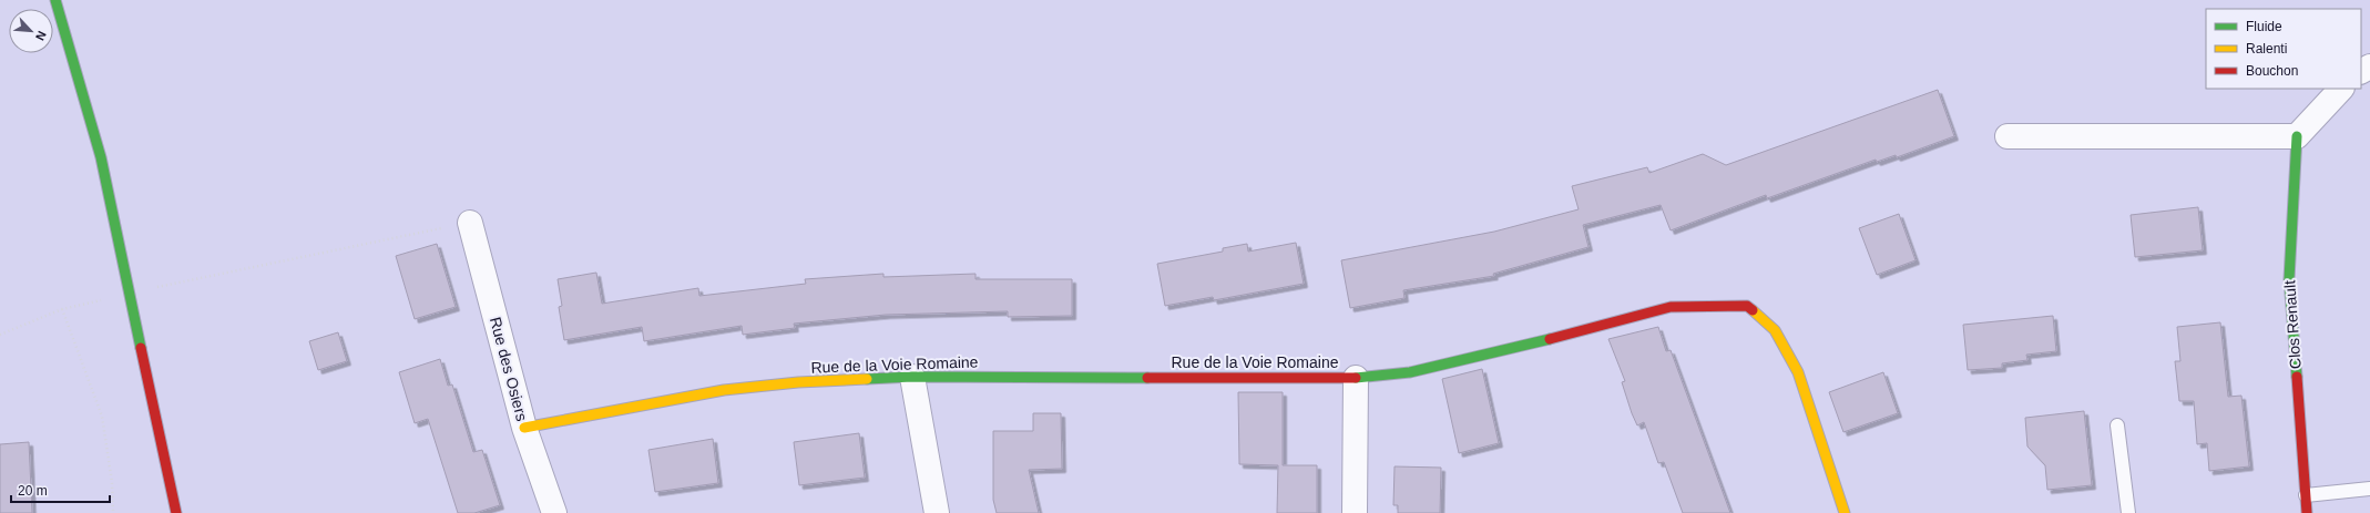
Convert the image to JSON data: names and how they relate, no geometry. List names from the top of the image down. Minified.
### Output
{"streets":{"street":["Clos Renault","Rue de la Voie Romaine","Rue des Osiers"]},"crossings":[["Rue de la Voie Romaine","Rue des Osiers"]],"legend":["Fluide","Ralenti","Bouchon"],"scale_bar":"20 m","north":"bottom right"}
